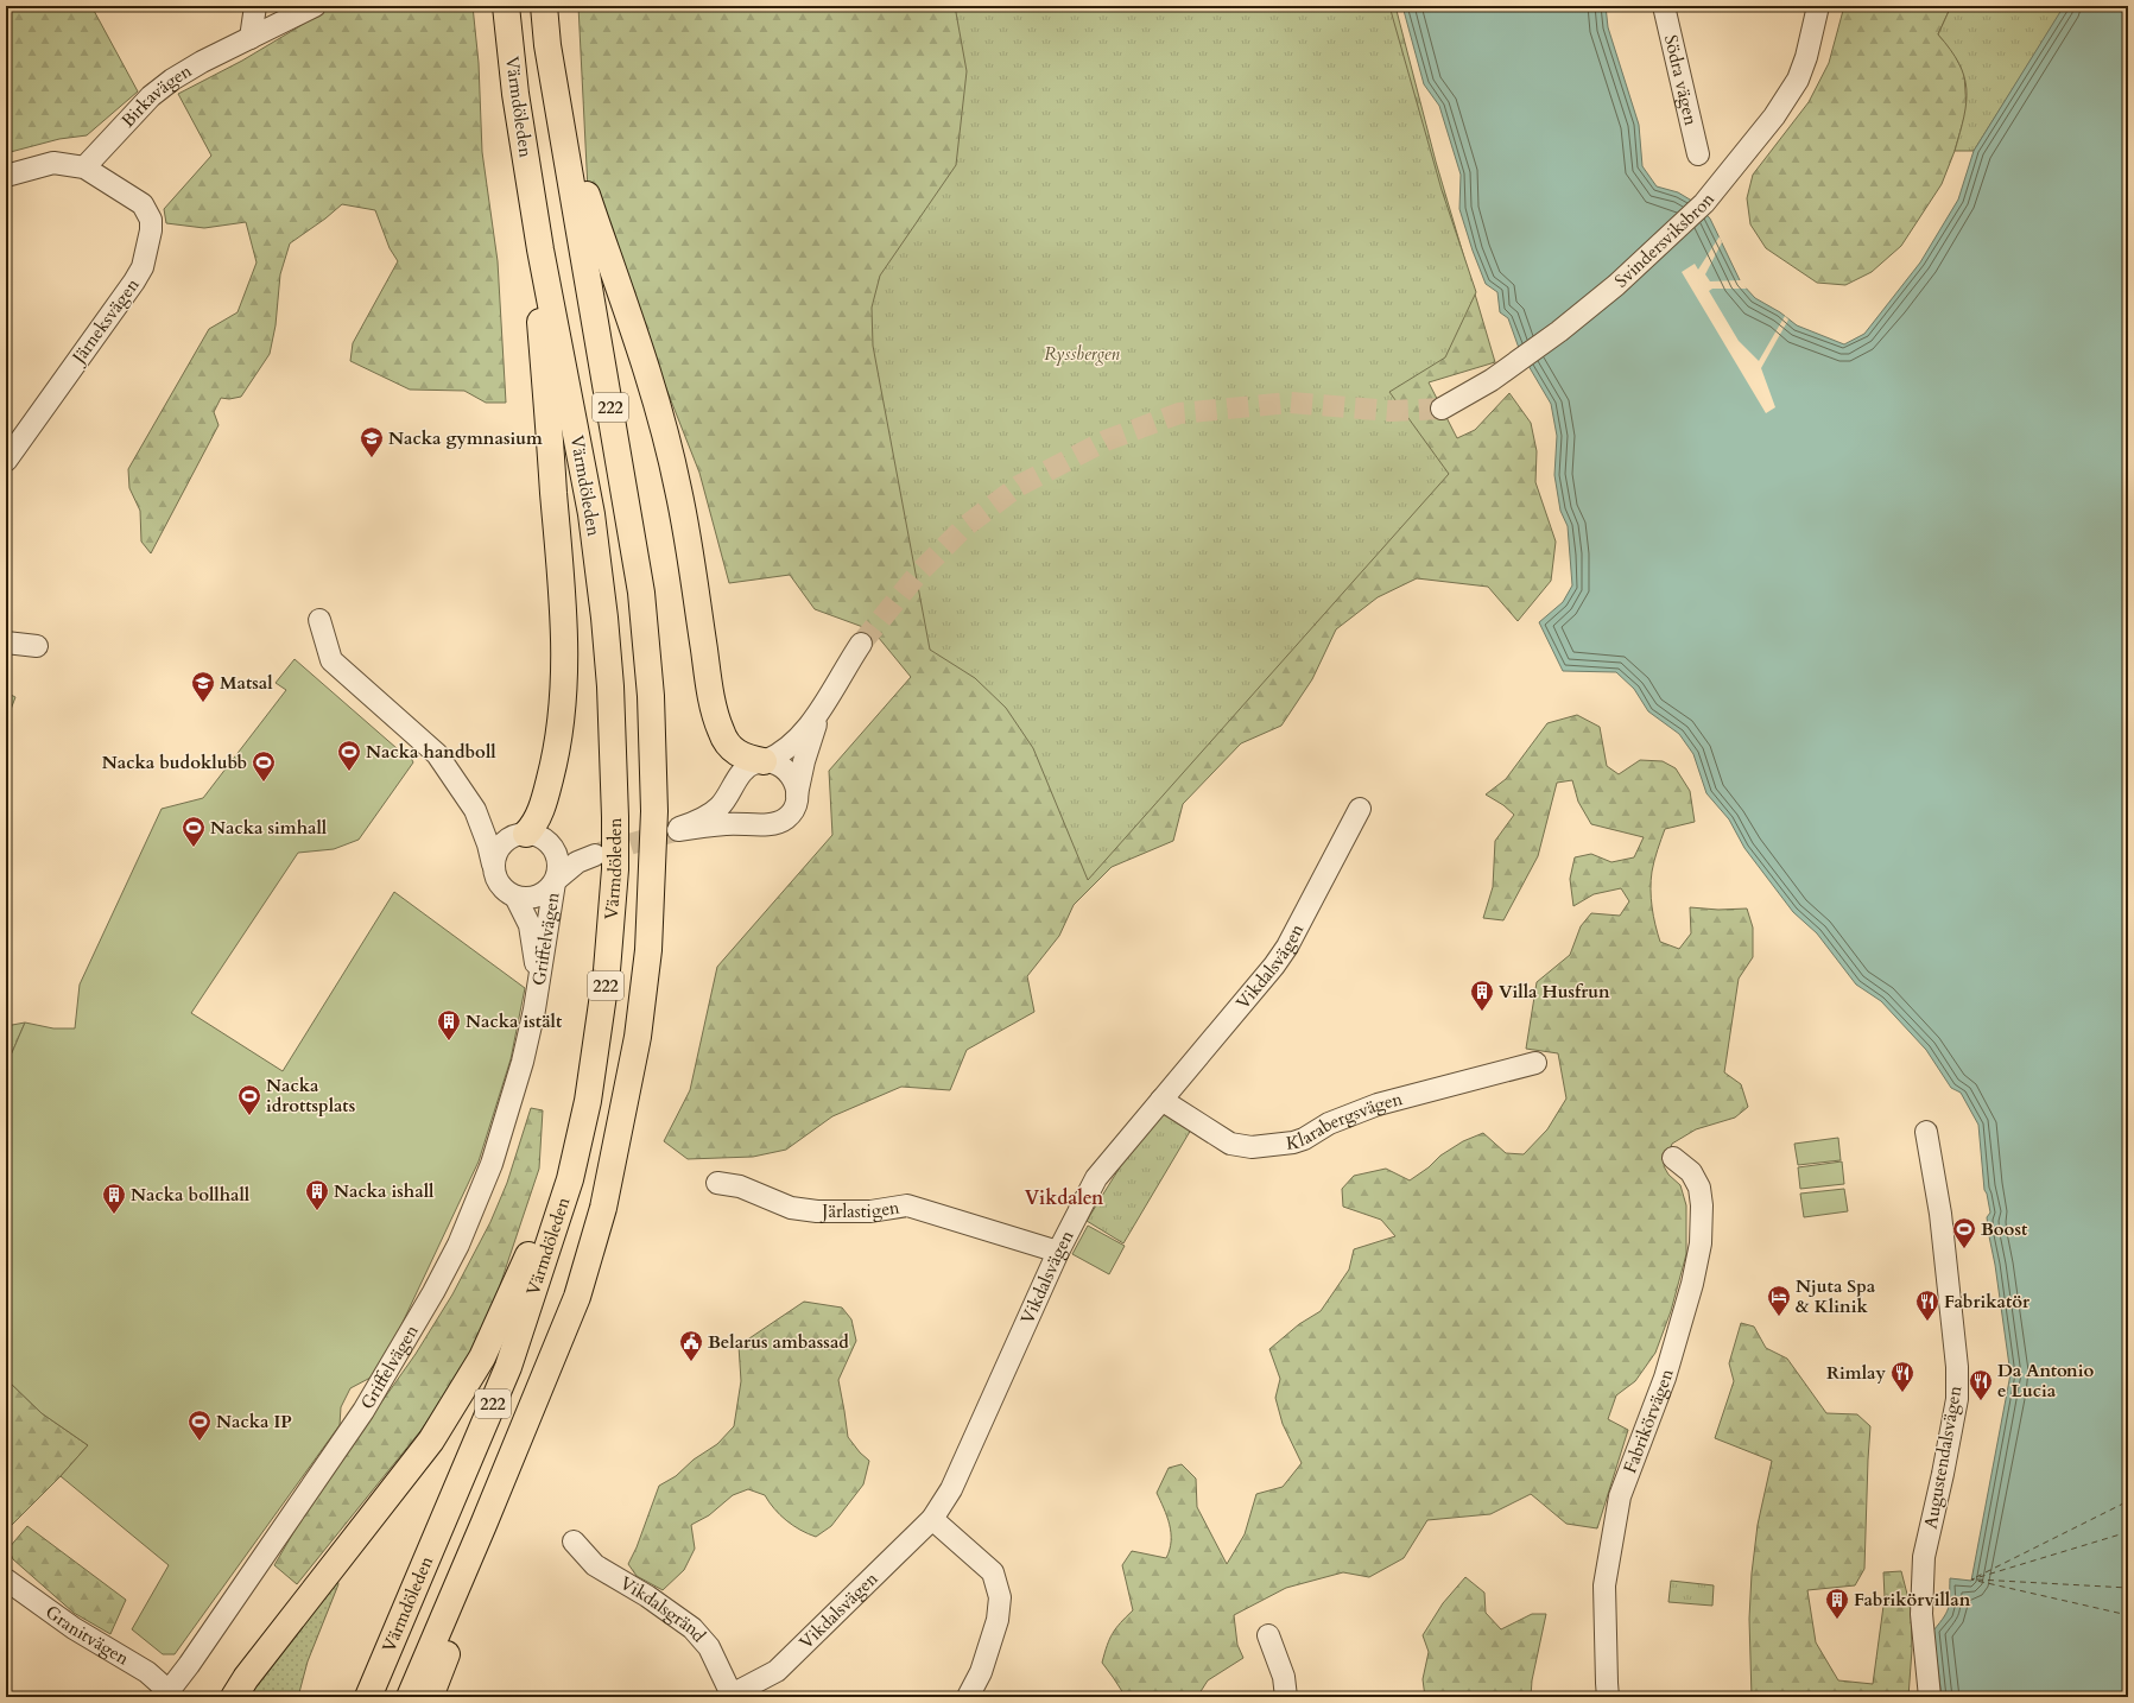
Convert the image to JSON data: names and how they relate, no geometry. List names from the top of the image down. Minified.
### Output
{"streets":{"highway":["Värmdöleden","222"],"street":["Södra vägen","Birkavägen","Svindersviksbron","Järneksvägen","Griffelvägen","Vikdalsvägen","Klarabergsvägen","Järlastigen","Fabrikörvägen","Augustendalsvägen","Vikdalsgränd","Granitvägen"]},"crossings":[["Birkavägen","Järneksvägen"],["Griffelvägen","Granitvägen"],["Vikdalsvägen","Klarabergsvägen"],["Vikdalsvägen","Järlastigen"],["Vikdalsvägen","Vikdalsgränd"]],"districts":["Vikdalen"],"parks":["Ryssbergen"],"places":{"school or university":["Nacka gymnasium","Matsal"],"sports":["Nacka handboll","Nacka budoklubb","Nacka simhall","Nacka idrottsplats","Boost","Nacka IP"],"building":["Villa Husfrun","Nacka istält","Nacka ishall","Nacka bollhall","Fabrikörvillan"],"hotel":["Njuta Spa & Klinik"],"restaurant":["Fabrikatör","Rimlay","Da Antonio e Lucia"],"public building":["Belarus ambassad"]}}
